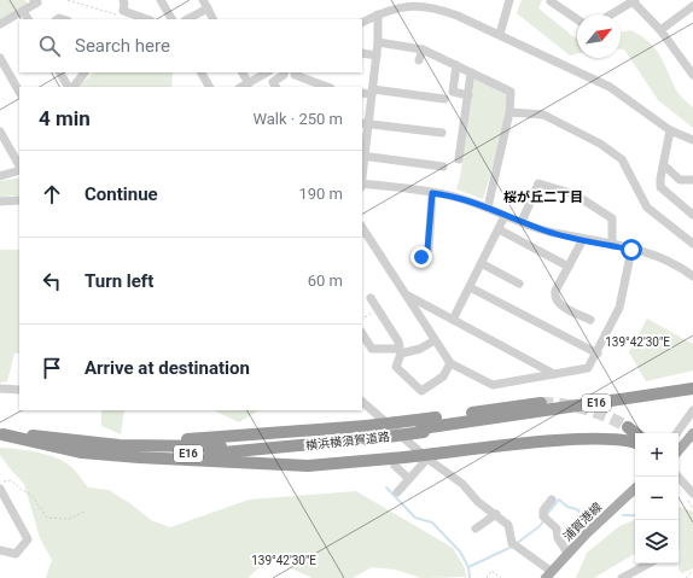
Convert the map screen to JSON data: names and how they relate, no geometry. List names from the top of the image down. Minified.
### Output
{"streets":{"highway":["E16","横浜横須賀道路"],"main road":["浦賀港線"]},"districts":["桜が丘二丁目"],"north":"top right","page":{"search":"Search here","heading":["4 min","Walk · 250 m"],"list":[["Continue","190 m"],["Turn left","60 m"],"Arrive at destination"],"map_buttons":["+","−"]},"coordinates":["139°42'30\"E"]}
